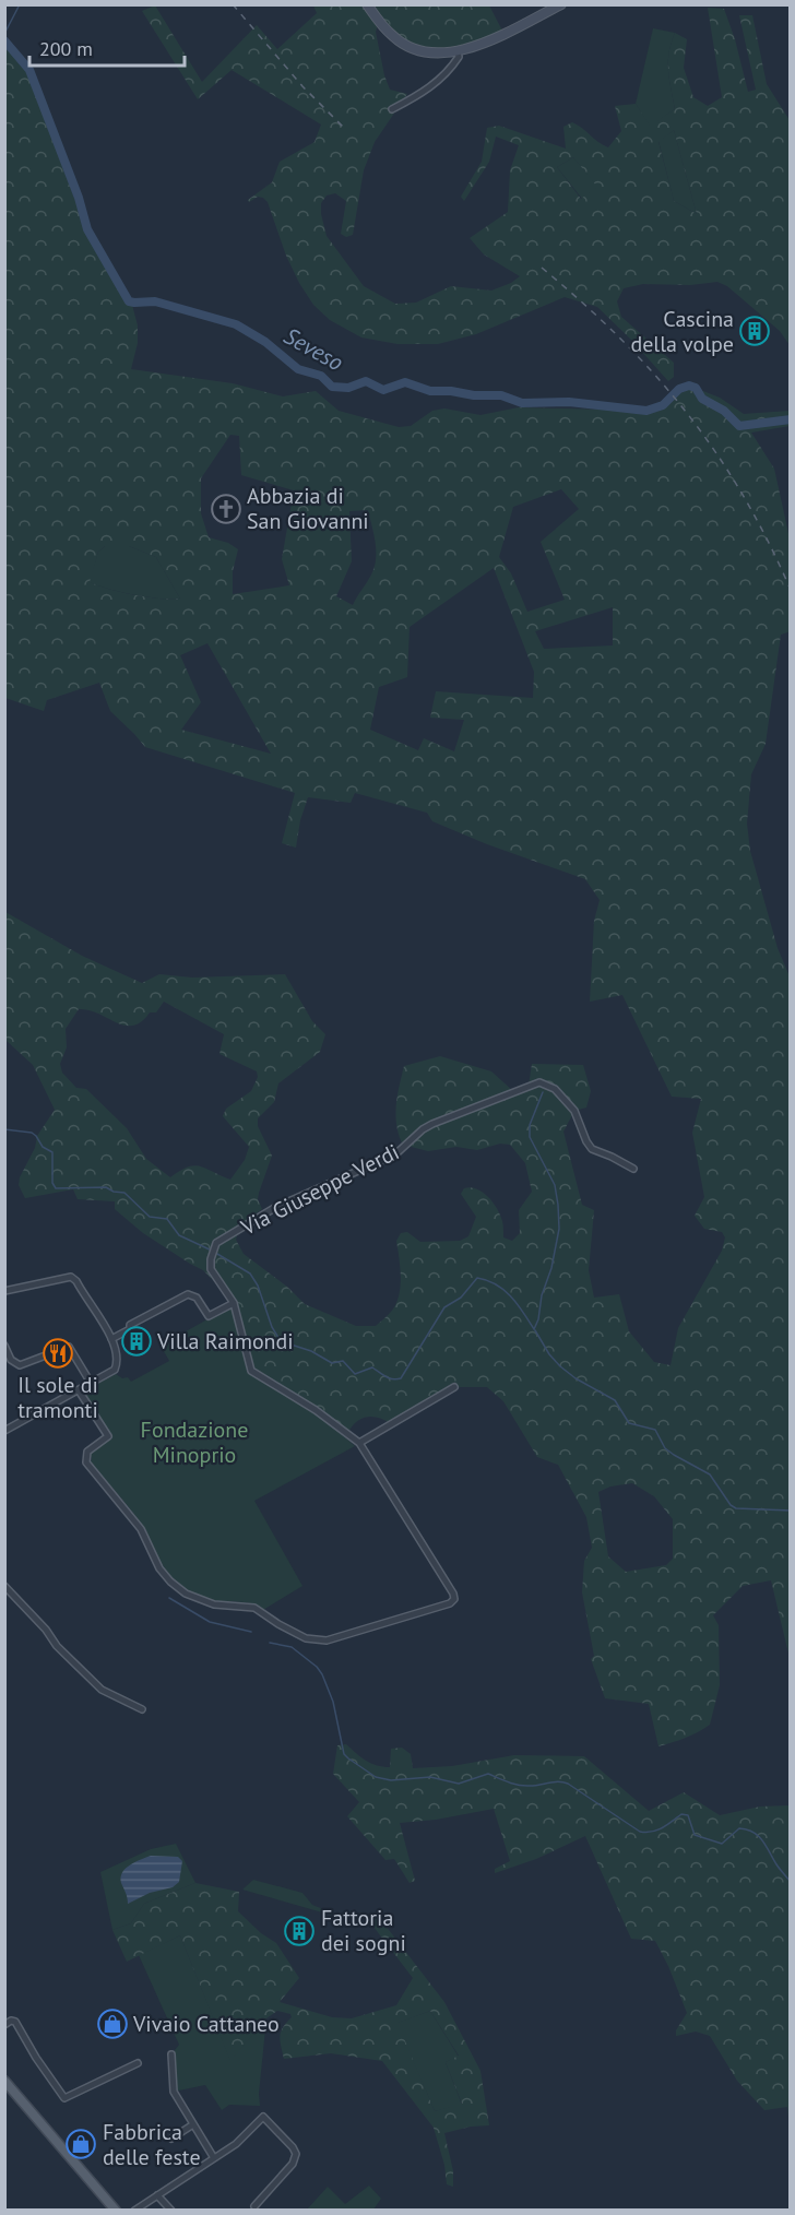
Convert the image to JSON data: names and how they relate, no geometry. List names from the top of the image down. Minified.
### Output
{"streets":{"street":["Via Giuseppe Verdi"]},"water":["Seveso"],"parks":["Fondazione Minoprio"],"places":{"building":["Cascina della volpe","Villa Raimondi","Fattoria dei sogni"],"church":["Abbazia di San Giovanni"],"restaurant":["Il sole di tramonti"],"shop":["Vivaio Cattaneo","Fabbrica delle feste"]},"scale_bar":"200 m"}
